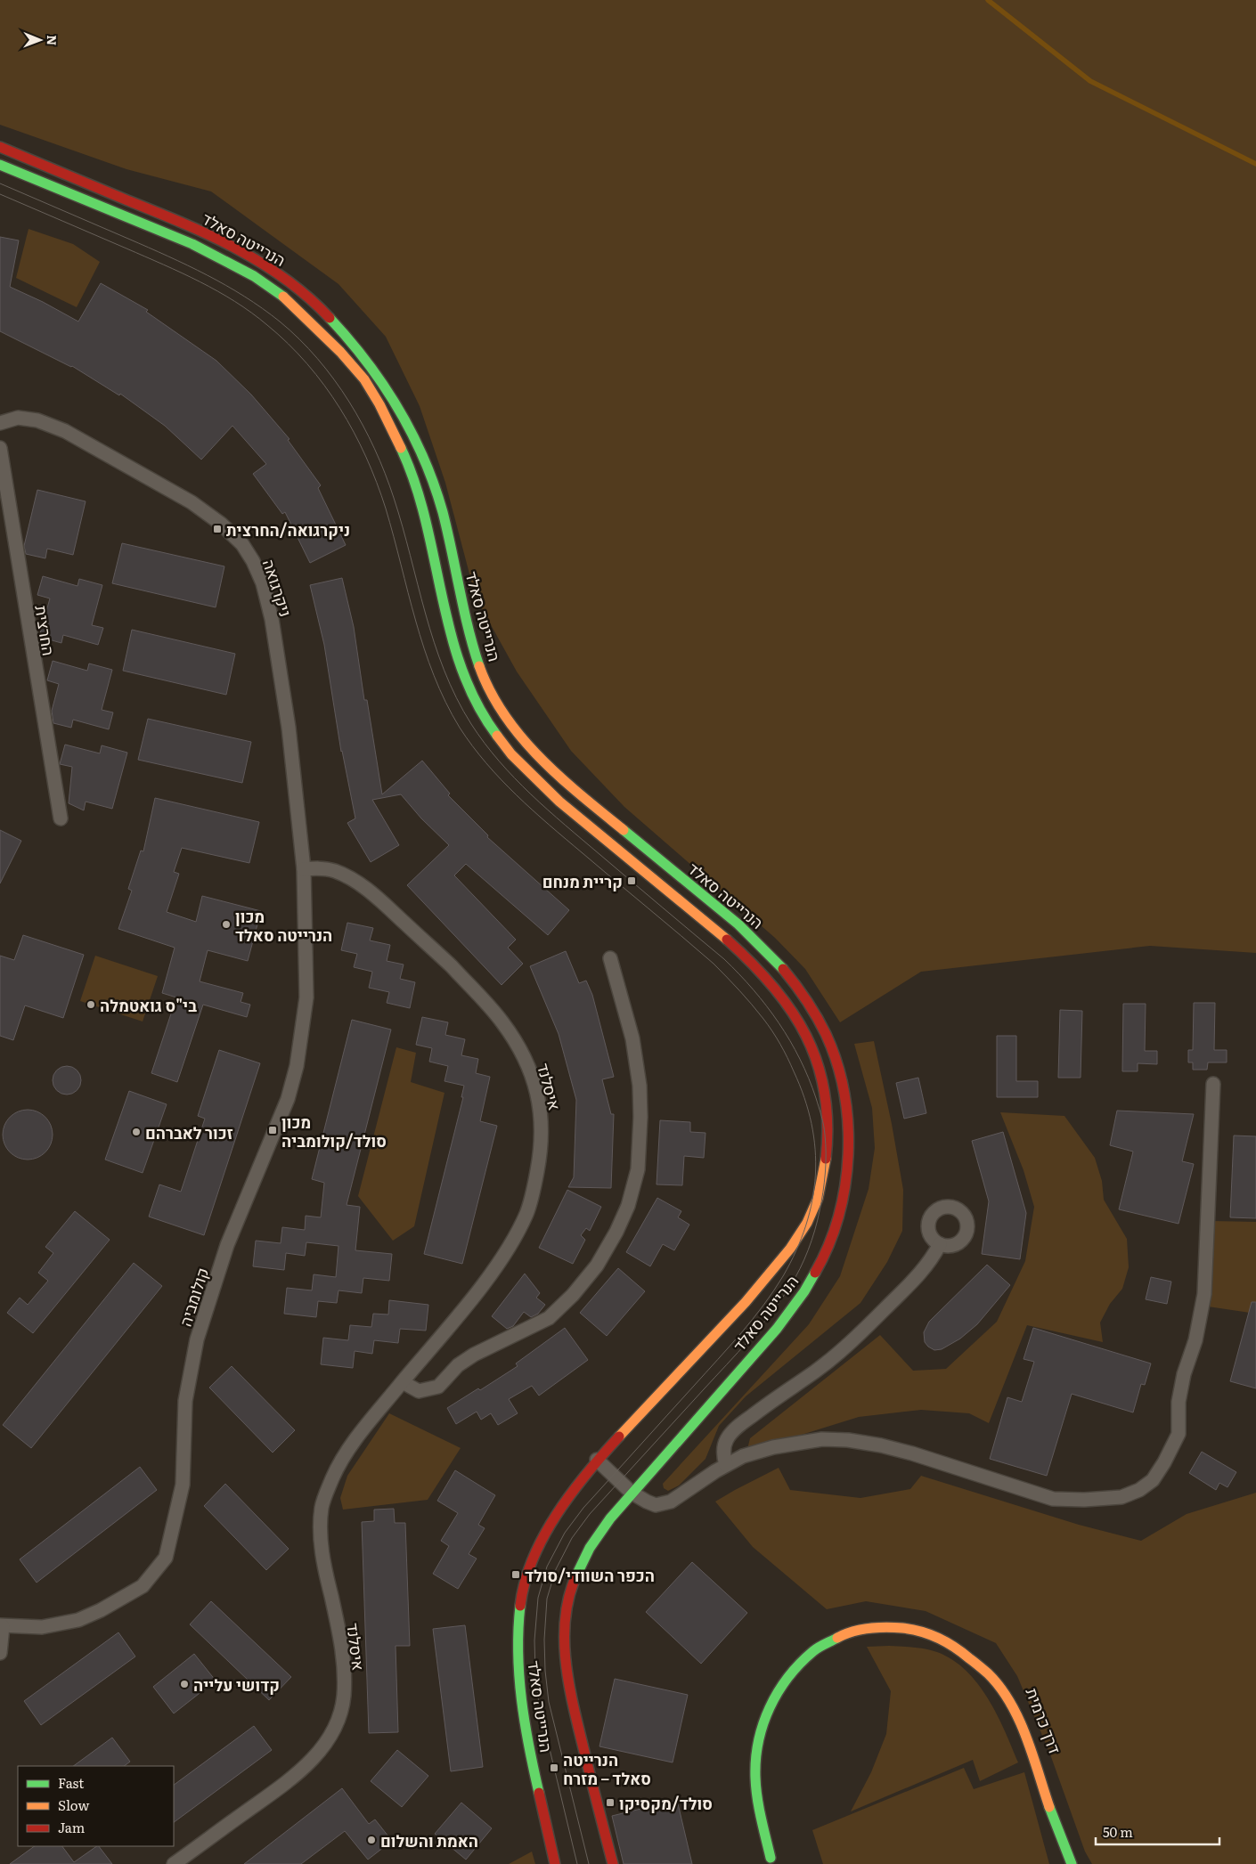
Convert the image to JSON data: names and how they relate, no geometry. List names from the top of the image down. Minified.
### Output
{"streets":{"main road":["הנרייטה סאלד","דרך כרמית"],"street":["ניקרגואה","החרצית","איסלנד","קולומביה"]},"crossings":[["ניקרגואה","איסלנד"],["ניקרגואה","קולומביה"],["איסלנד","קולומביה"]],"places":{"transit":["ניקרגואה/החרצית","קריית מנחם","מכון סולד/קולומביה","הכפר השוודי/סולד","הנרייטה סאלד – מזרח","סולד/מקסיקו"],"other":["מכון הנרייטה סאלד","בי\"ס גואטמלה","זכור לאברהם","קדושי עלייה","האמת והשלום"]},"legend":["Fast","Slow","Jam"],"scale_bar":"50 m","north":"right"}
